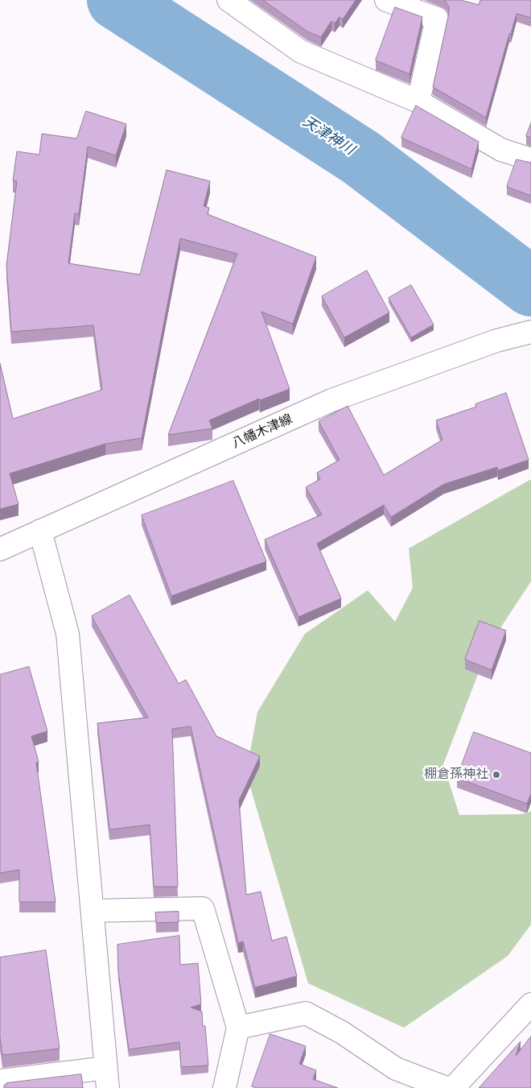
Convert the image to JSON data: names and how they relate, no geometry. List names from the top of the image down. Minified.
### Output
{"streets":{"street":["八幡木津線"]},"water":["天津神川"],"places":["棚倉孫神社"]}
